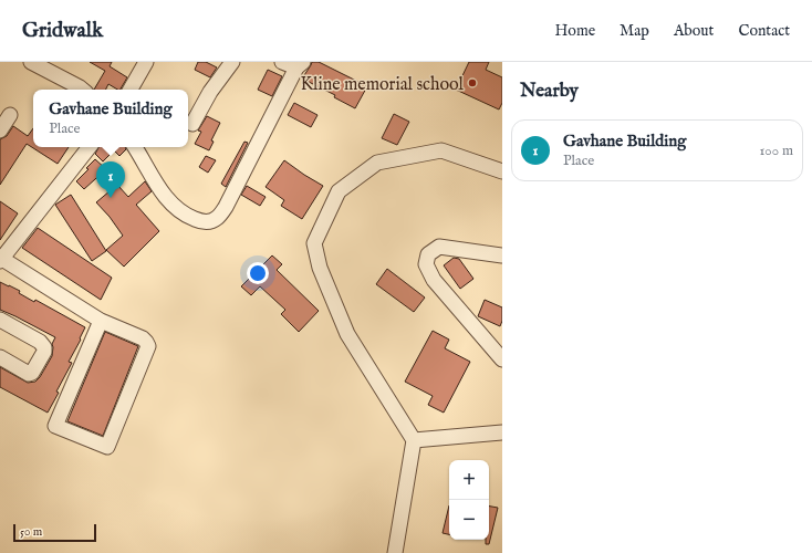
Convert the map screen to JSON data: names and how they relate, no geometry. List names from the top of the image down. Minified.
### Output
{"places":["Kline memorial school"],"scale_bar":"50 m","page":{"header":"Gridwalk","nav":["Home","Map","About","Contact"],"heading":"Nearby","popup":["Gavhane Building","Place"],"list":[{"mark":"1","name":"Gavhane Building","note":"Place","value":"100 m"}],"pins":"1","map_buttons":["+","−"],"scale":"50 m"}}
